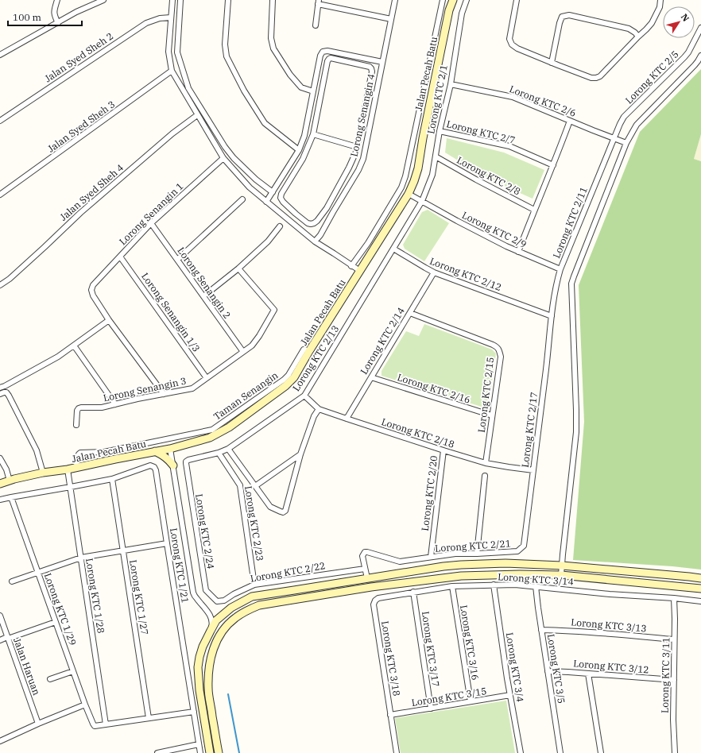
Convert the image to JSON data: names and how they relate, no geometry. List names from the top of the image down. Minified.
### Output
{"streets":{"street":["Jalan Syed Sheh 2","Jalan Pecah Batu","Lorong KTC 2/5","Lorong KTC 2/1","Lorong KTC 2/6","Lorong Senangin 4","Jalan Syed Sheh 3","Lorong KTC 2/7","Lorong KTC 2/8","Jalan Syed Sheh 4","Lorong Senangin 1","Lorong KTC 2/11","Lorong KTC 2/9","Lorong KTC 2/12","Lorong Senangin 2","Lorong Senangin 1/3","Lorong KTC 2/14","Lorong KTC 2/13","Lorong KTC 2/16","Lorong Senangin 3","Lorong KTC 2/15","Taman Senangin","Lorong KTC 2/17","Lorong KTC 2/18","Lorong KTC 2/20","Lorong KTC 2/23","Lorong KTC 2/24","Lorong KTC 2/21","Lorong KTC 1/21","Lorong KTC 2/22","Lorong KTC 3/14","Lorong KTC 1/28","Lorong KTC 1/27","Lorong KTC 1/29","Lorong KTC 3/13","Lorong KTC 3/16","Lorong KTC 3/17","Lorong KTC 3/18","Jalan Haruan","Lorong KTC 3/12","Lorong KTC 3/4","Lorong KTC 3/5","Lorong KTC 3/11","Lorong KTC 3/15"]},"crossings":[["Jalan Pecah Batu","Lorong KTC 2/9"],["Jalan Pecah Batu","Taman Senangin"],["Jalan Pecah Batu","Lorong KTC 1/28"],["Lorong KTC 2/5","Lorong KTC 2/6"],["Lorong KTC 2/5","Lorong KTC 2/11"],["Lorong KTC 2/1","Lorong KTC 2/6"],["Lorong KTC 2/1","Lorong KTC 2/7"],["Lorong KTC 2/1","Lorong KTC 2/8"],["Lorong KTC 2/1","Lorong KTC 2/9"],["Lorong KTC 2/6","Lorong KTC 2/11"],["Lorong Senangin 1","Lorong Senangin 2"],["Lorong Senangin 1","Lorong Senangin 1/3"],["Lorong KTC 2/11","Lorong KTC 2/9"],["Lorong KTC 2/11","Lorong KTC 2/12"],["Lorong KTC 2/11","Lorong KTC 2/17"],["Lorong KTC 2/12","Lorong KTC 2/14"],["Lorong KTC 2/12","Lorong KTC 2/13"],["Lorong KTC 2/12","Lorong KTC 2/17"],["Lorong Senangin 2","Lorong Senangin 3"],["Lorong Senangin 1/3","Lorong Senangin 3"],["Lorong KTC 2/14","Lorong KTC 2/16"],["Lorong KTC 2/14","Lorong KTC 2/15"],["Lorong KTC 2/14","Lorong KTC 2/18"],["Lorong KTC 2/13","Lorong KTC 2/18"],["Lorong KTC 2/13","Lorong KTC 2/23"],["Lorong KTC 2/13","Lorong KTC 2/24"],["Lorong KTC 2/16","Lorong KTC 2/15"],["Lorong KTC 2/15","Lorong KTC 2/18"],["Lorong KTC 2/17","Lorong KTC 2/18"],["Lorong KTC 2/17","Lorong KTC 2/21"],["Lorong KTC 2/18","Lorong KTC 2/20"],["Lorong KTC 2/20","Lorong KTC 2/21"],["Lorong KTC 2/23","Lorong KTC 2/22"],["Lorong KTC 2/24","Lorong KTC 2/22"],["Lorong KTC 2/21","Lorong KTC 2/22"],["Lorong KTC 1/21","Lorong KTC 1/28"],["Lorong KTC 1/21","Lorong KTC 1/27"],["Lorong KTC 1/21","Lorong KTC 1/29"],["Lorong KTC 3/14","Lorong KTC 3/16"],["Lorong KTC 3/14","Lorong KTC 3/17"],["Lorong KTC 3/14","Lorong KTC 3/18"],["Lorong KTC 3/14","Lorong KTC 3/4"],["Lorong KTC 3/14","Lorong KTC 3/5"],["Lorong KTC 3/14","Lorong KTC 3/11"],["Lorong KTC 1/28","Lorong KTC 1/29"],["Lorong KTC 3/13","Lorong KTC 3/5"],["Lorong KTC 3/13","Lorong KTC 3/11"],["Lorong KTC 3/16","Lorong KTC 3/15"],["Lorong KTC 3/17","Lorong KTC 3/15"],["Lorong KTC 3/18","Lorong KTC 3/15"],["Lorong KTC 3/12","Lorong KTC 3/5"],["Lorong KTC 3/12","Lorong KTC 3/11"],["Lorong KTC 3/4","Lorong KTC 3/15"]],"scale_bar":"100 m","north":"top right"}
